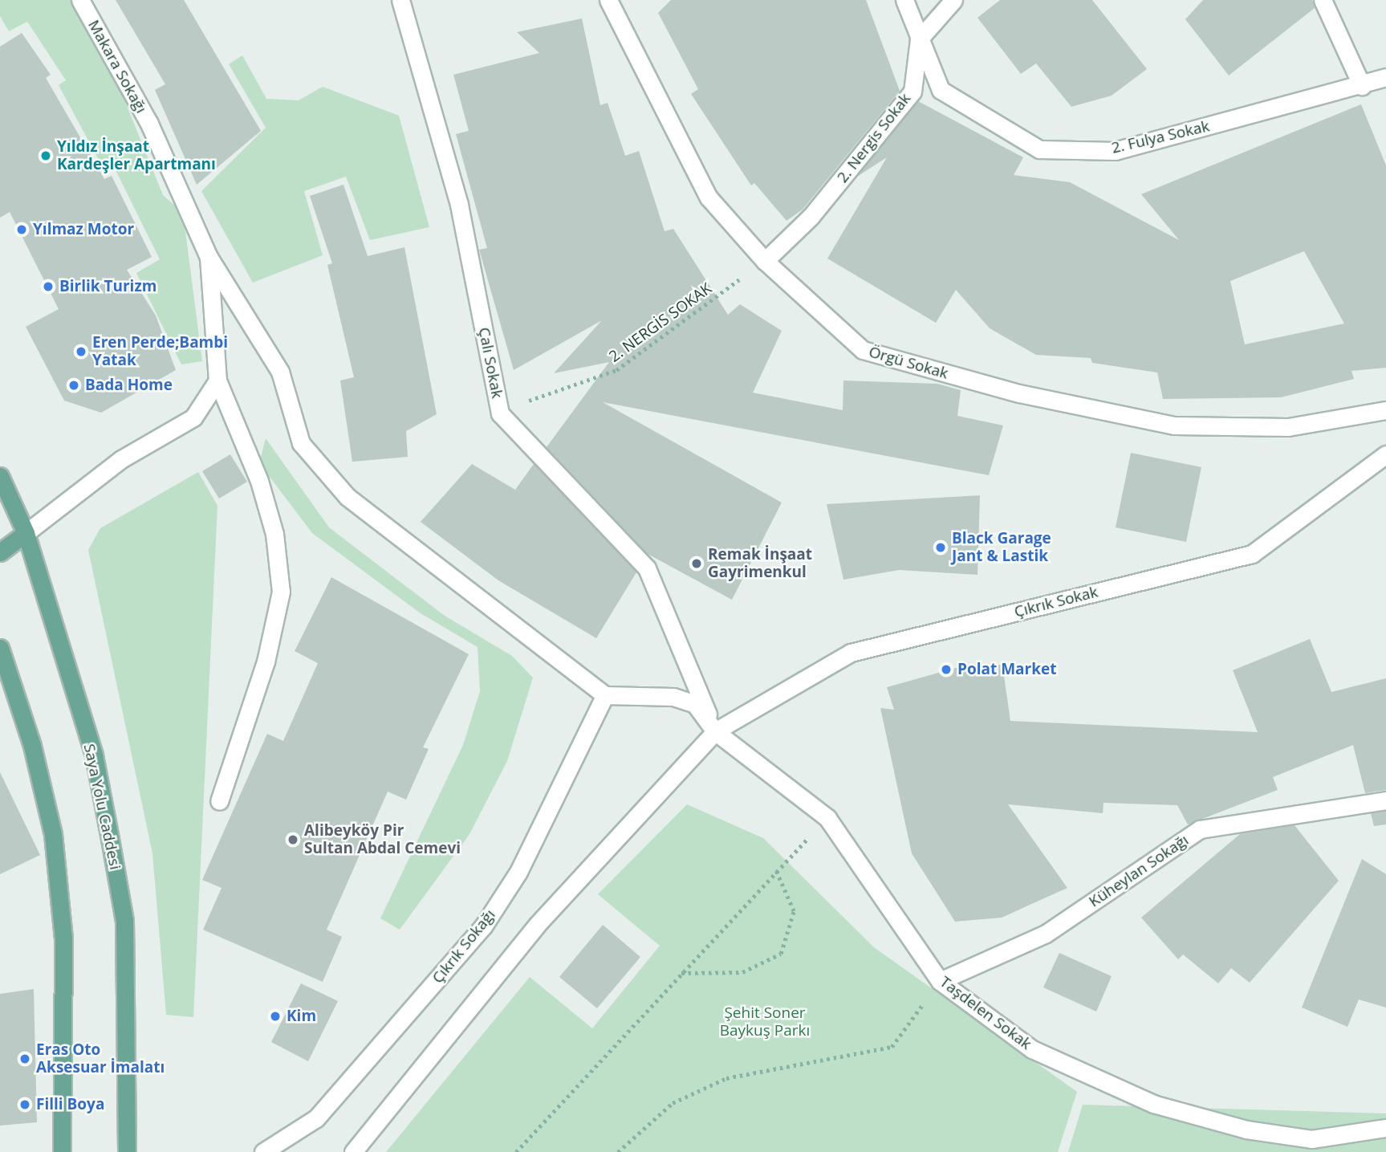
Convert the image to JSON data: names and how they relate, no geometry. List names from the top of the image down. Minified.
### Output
{"streets":{"main road":["Saya Yolu Caddesi"],"street":["Makara Sokağı","2. Fulya Sokak","2. Nergis Sokak","Çalı Sokak","Örgü Sokak","Çıkrık Sokak","Küheylan Sokağı","Çıkrık Sokağı","Taşdelen Sokak"],"path":["2. NERGİS SOKAK"]},"crossings":[["2. Fulya Sokak","2. Nergis Sokak"],["2. Nergis Sokak","2. NERGİS SOKAK"],["2. Nergis Sokak","Örgü Sokak"],["2. NERGİS SOKAK","Çalı Sokak"],["2. NERGİS SOKAK","Örgü Sokak"],["Çalı Sokak","Çıkrık Sokak"],["Çalı Sokak","Taşdelen Sokak"],["Çıkrık Sokak","Taşdelen Sokak"],["Küheylan Sokağı","Taşdelen Sokak"]],"parks":["Şehit Soner Baykuş Parkı"],"places":["Yıldız İnşaat Kardeşler Apartmanı","Yılmaz Motor","Birlik Turizm","Eren Perde;Bambi Yatak","Bada Home","Black Garage Jant & Lastik","Remak İnşaat Gayrimenkul","Polat Market","Alibeyköy Pir Sultan Abdal Cemevi","Kim","Eras Oto Aksesuar İmalatı","Filli Boya"]}
